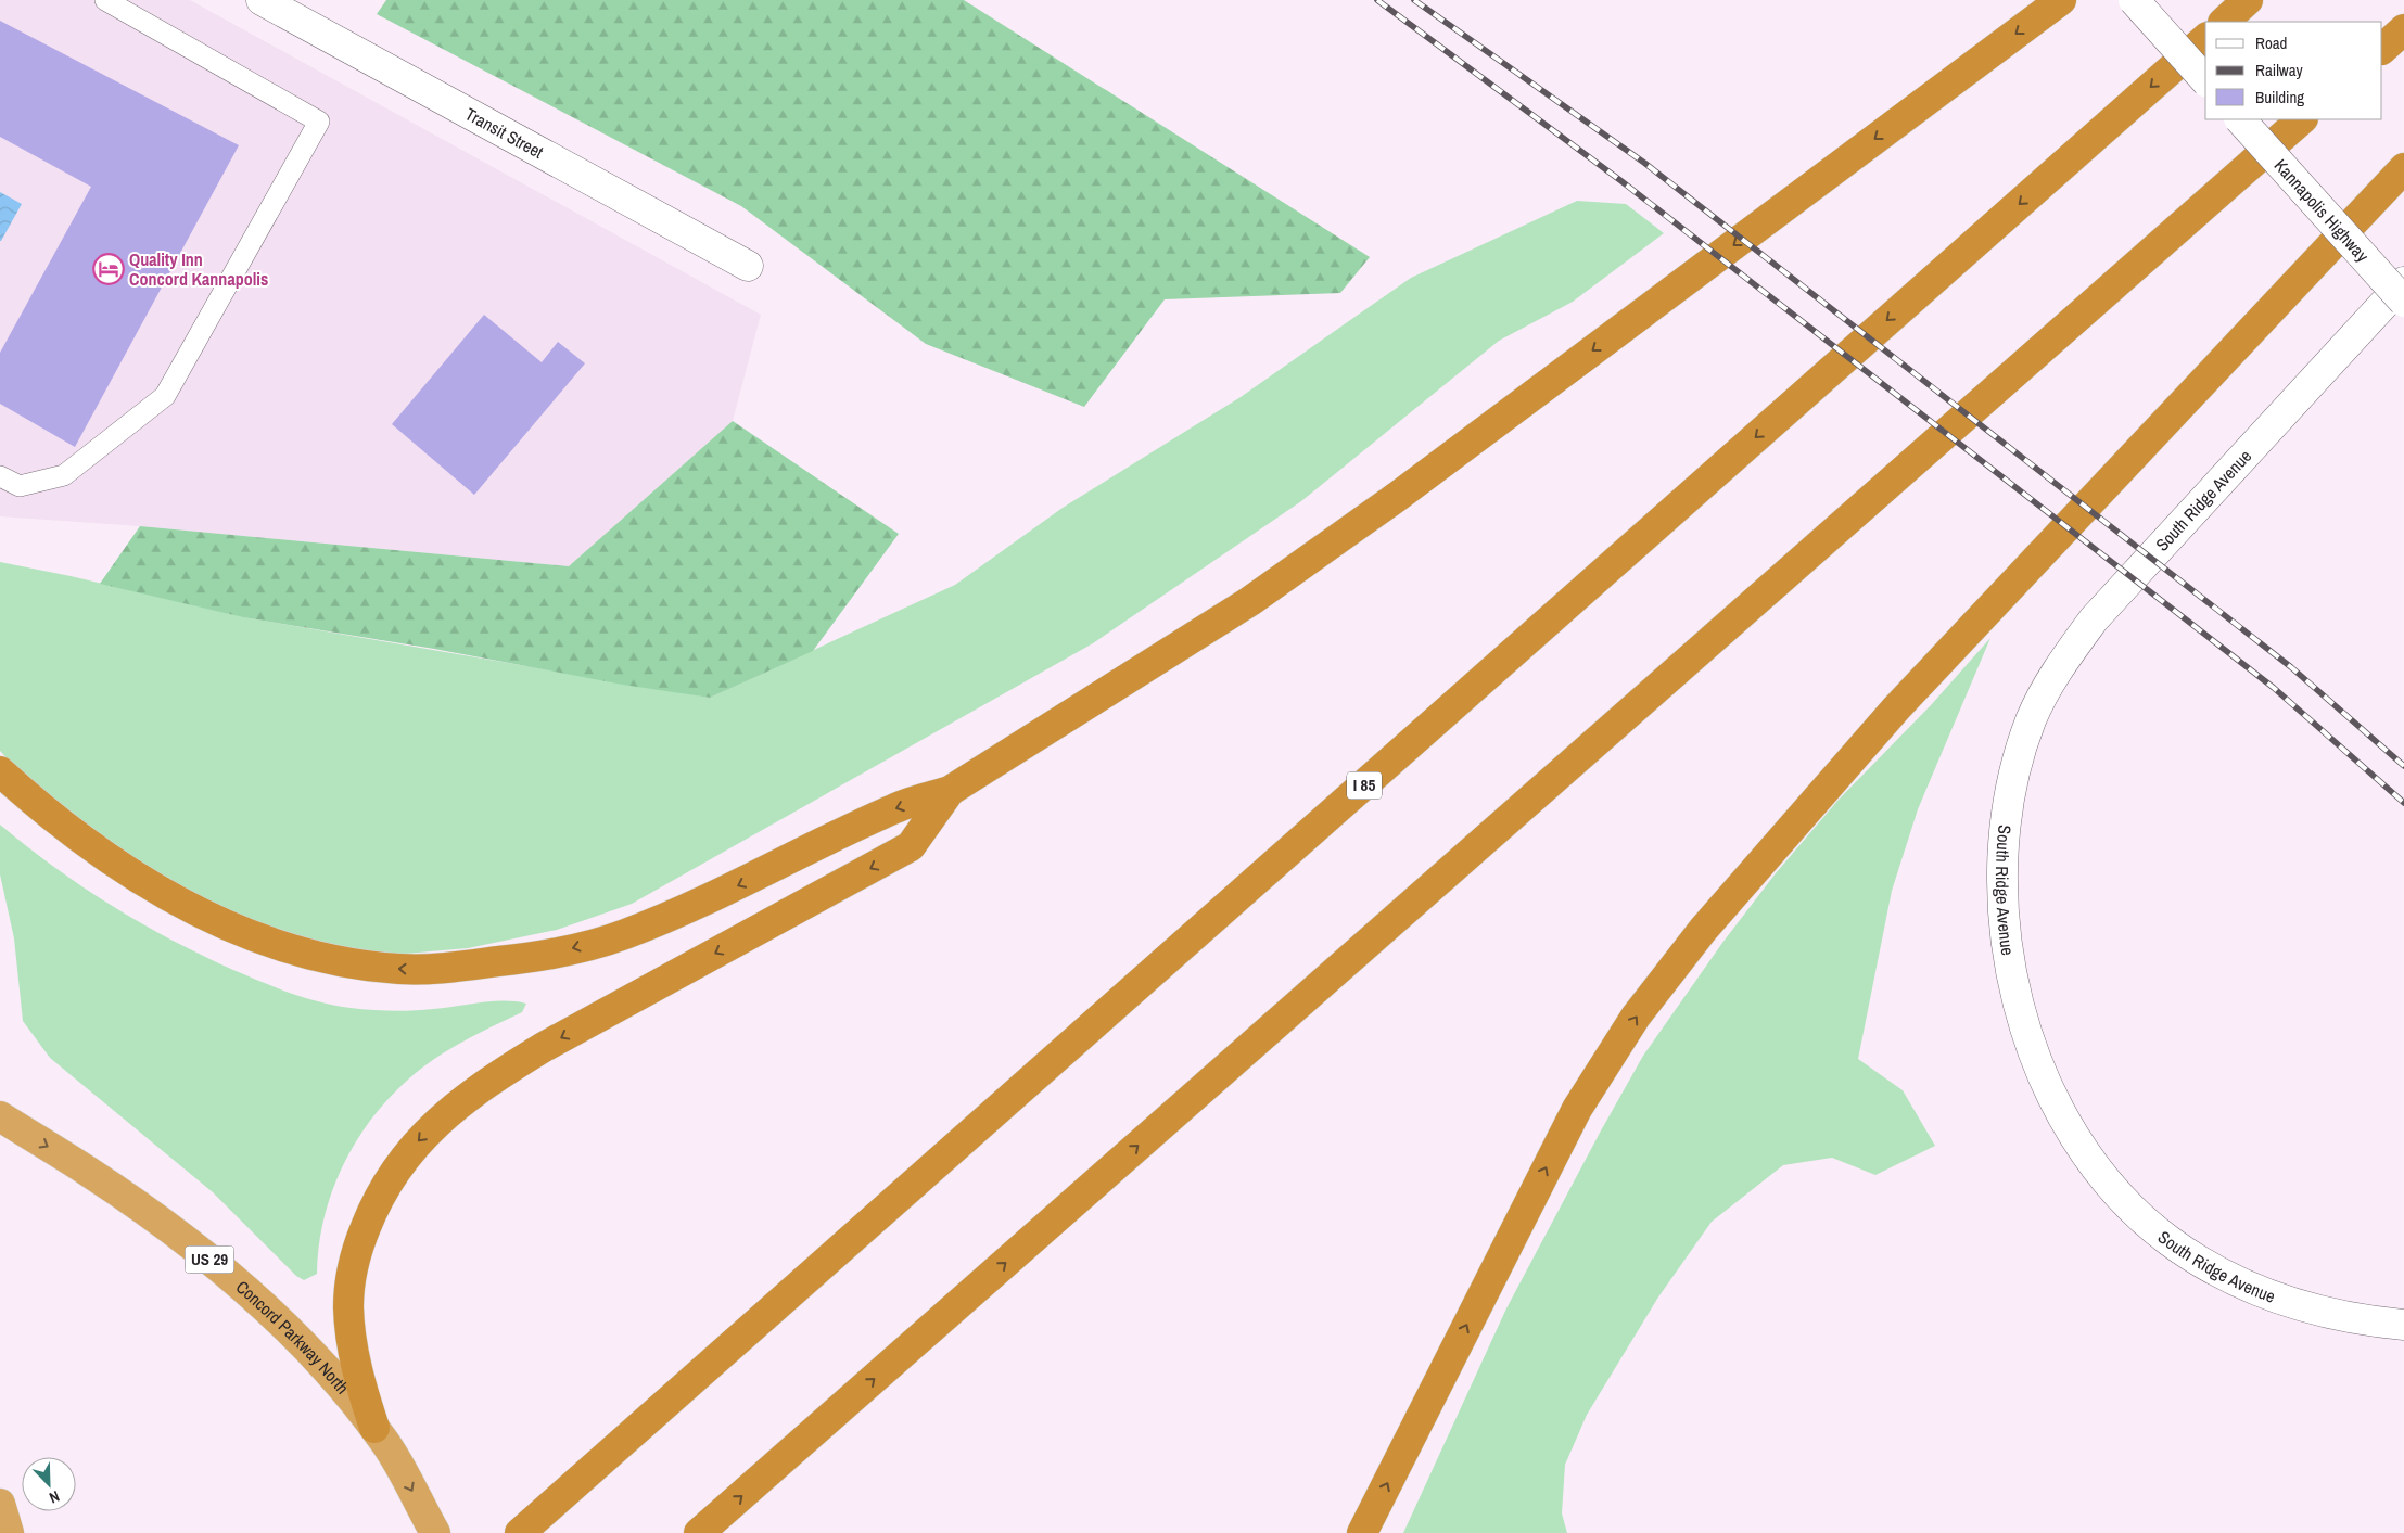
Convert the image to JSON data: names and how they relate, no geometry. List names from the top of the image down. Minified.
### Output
{"streets":{"highway":["I 85","US 29","Concord Parkway North"],"street":["Transit Street","Kannapolis Highway","South Ridge Avenue"]},"crossings":[["US 29","Concord Parkway North"]],"one_way":["Concord Parkway North"],"places":{"hotel":["Quality Inn Concord Kannapolis"]},"legend":["Road","Railway","Building"],"north":"bottom right"}
